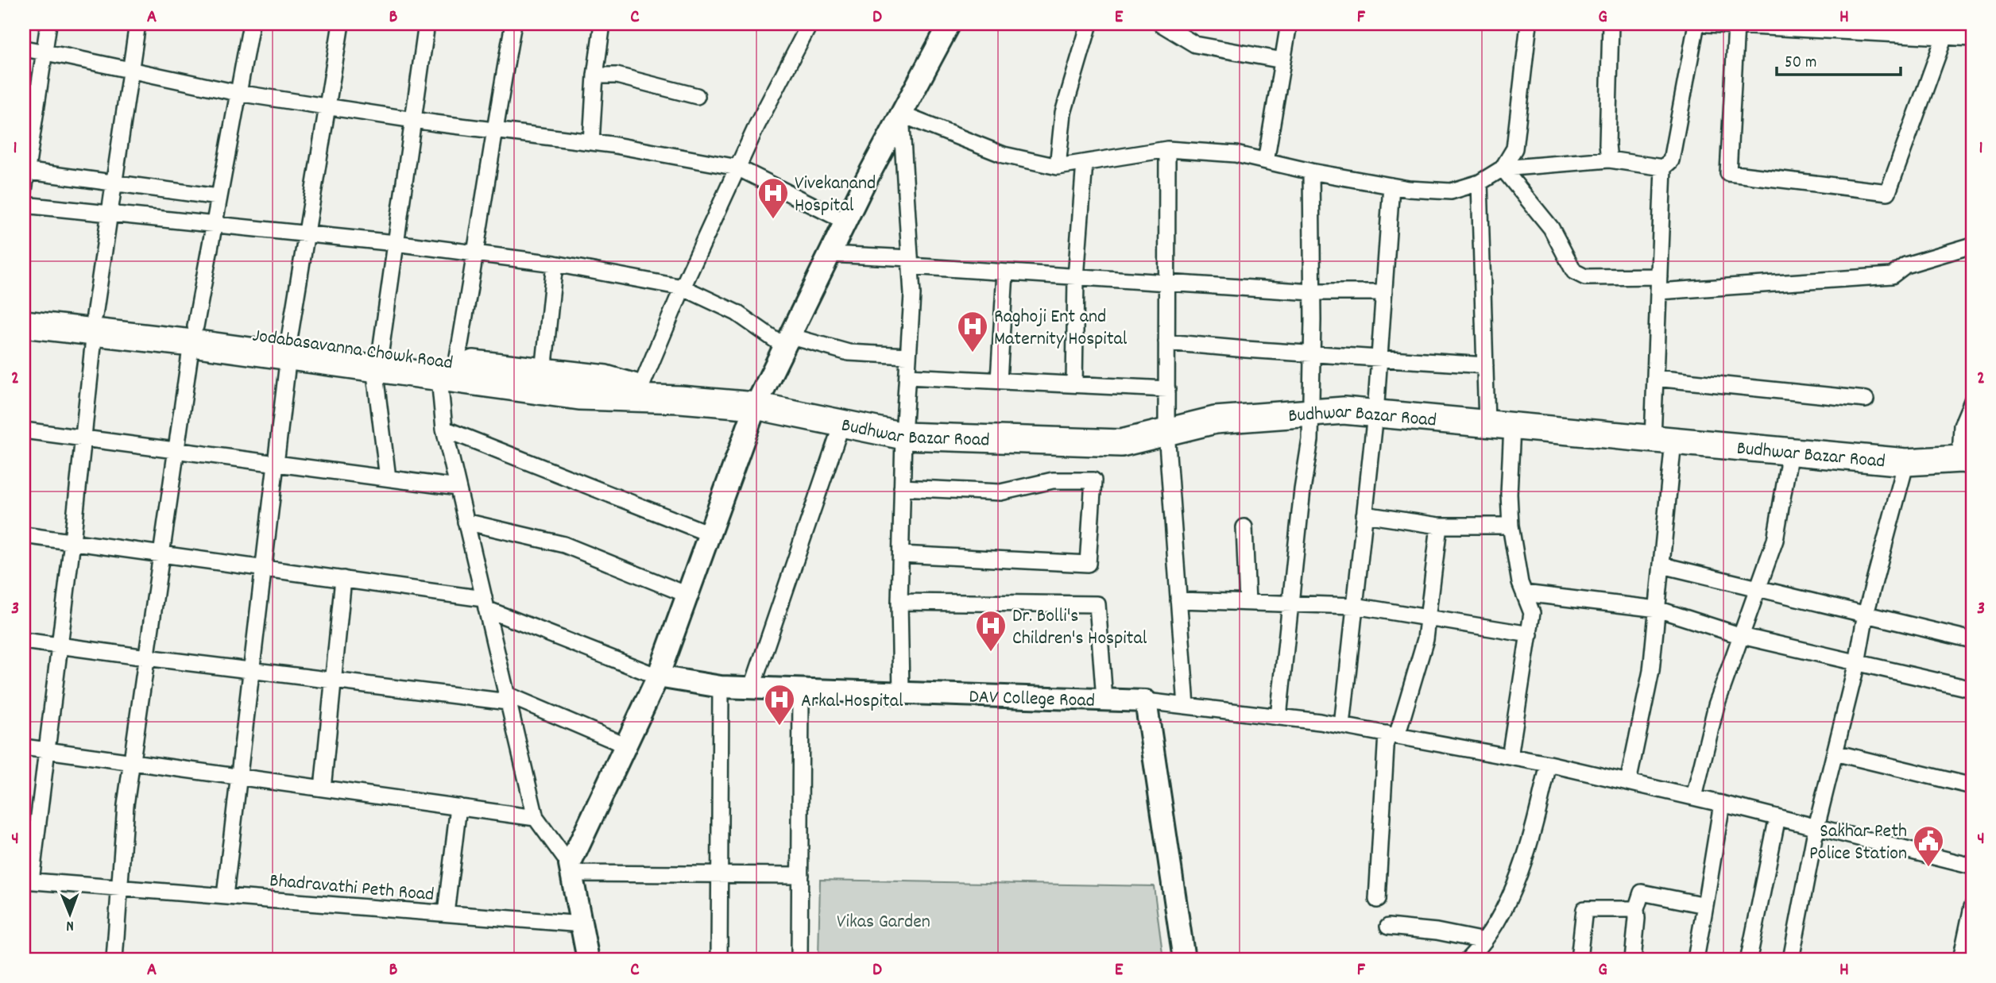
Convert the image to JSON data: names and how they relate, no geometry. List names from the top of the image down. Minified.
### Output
{"streets":{"highway":["Jodabasavanna Chowk Road","Budhwar Bazar Road"],"street":["DAV College Road","Bhadravathi Peth Road"]},"crossings":[["Jodabasavanna Chowk Road","Budhwar Bazar Road"]],"parks":["Vikas Garden"],"places":{"hospital":["Vivekanand Hospital","Raghoji Ent and Maternity Hospital","Dr. Bolli's Children's Hospital","Arkal Hospital"],"public building":["Sakhar Peth Police Station"]},"scale_bar":"50 m","north":"bottom","grid":{"columns":["A","B","C","D","E","F","G","H"],"rows":["1","2","3","4"]}}
